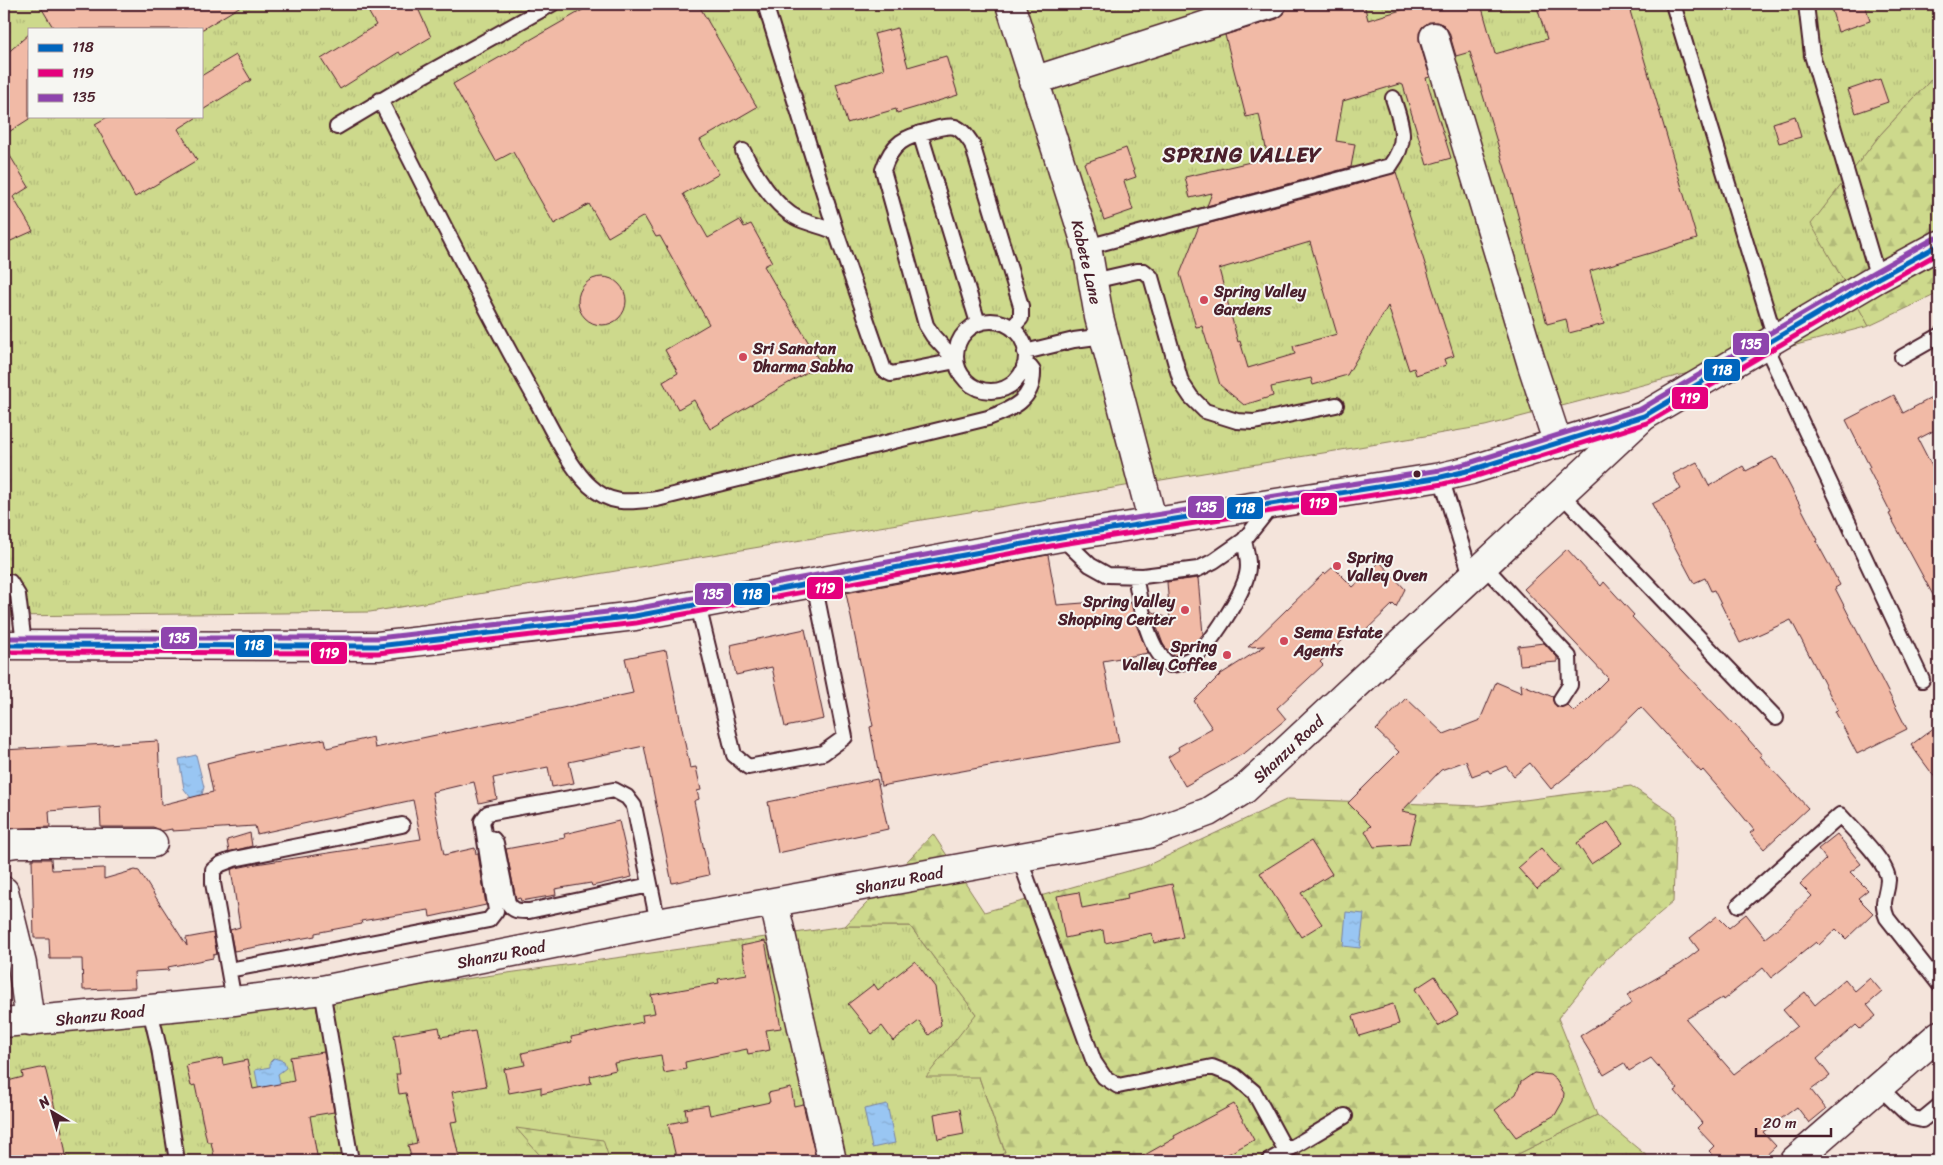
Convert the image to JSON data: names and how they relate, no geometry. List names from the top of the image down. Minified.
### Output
{"streets":{"street":["Kabete Lane","Shanzu Road"]},"districts":["SPRING VALLEY"],"places":["Spring Valley Gardens","Sri Sanatan Dharma Sabha","Spring Valley Oven","Spring Valley Shopping Center","Sema Estate Agents","Spring Valley Coffee"],"lines":["transit line 135","transit line 118","transit line 119"],"legend":["118","119","135"],"scale_bar":"20 m","north":"top left"}
